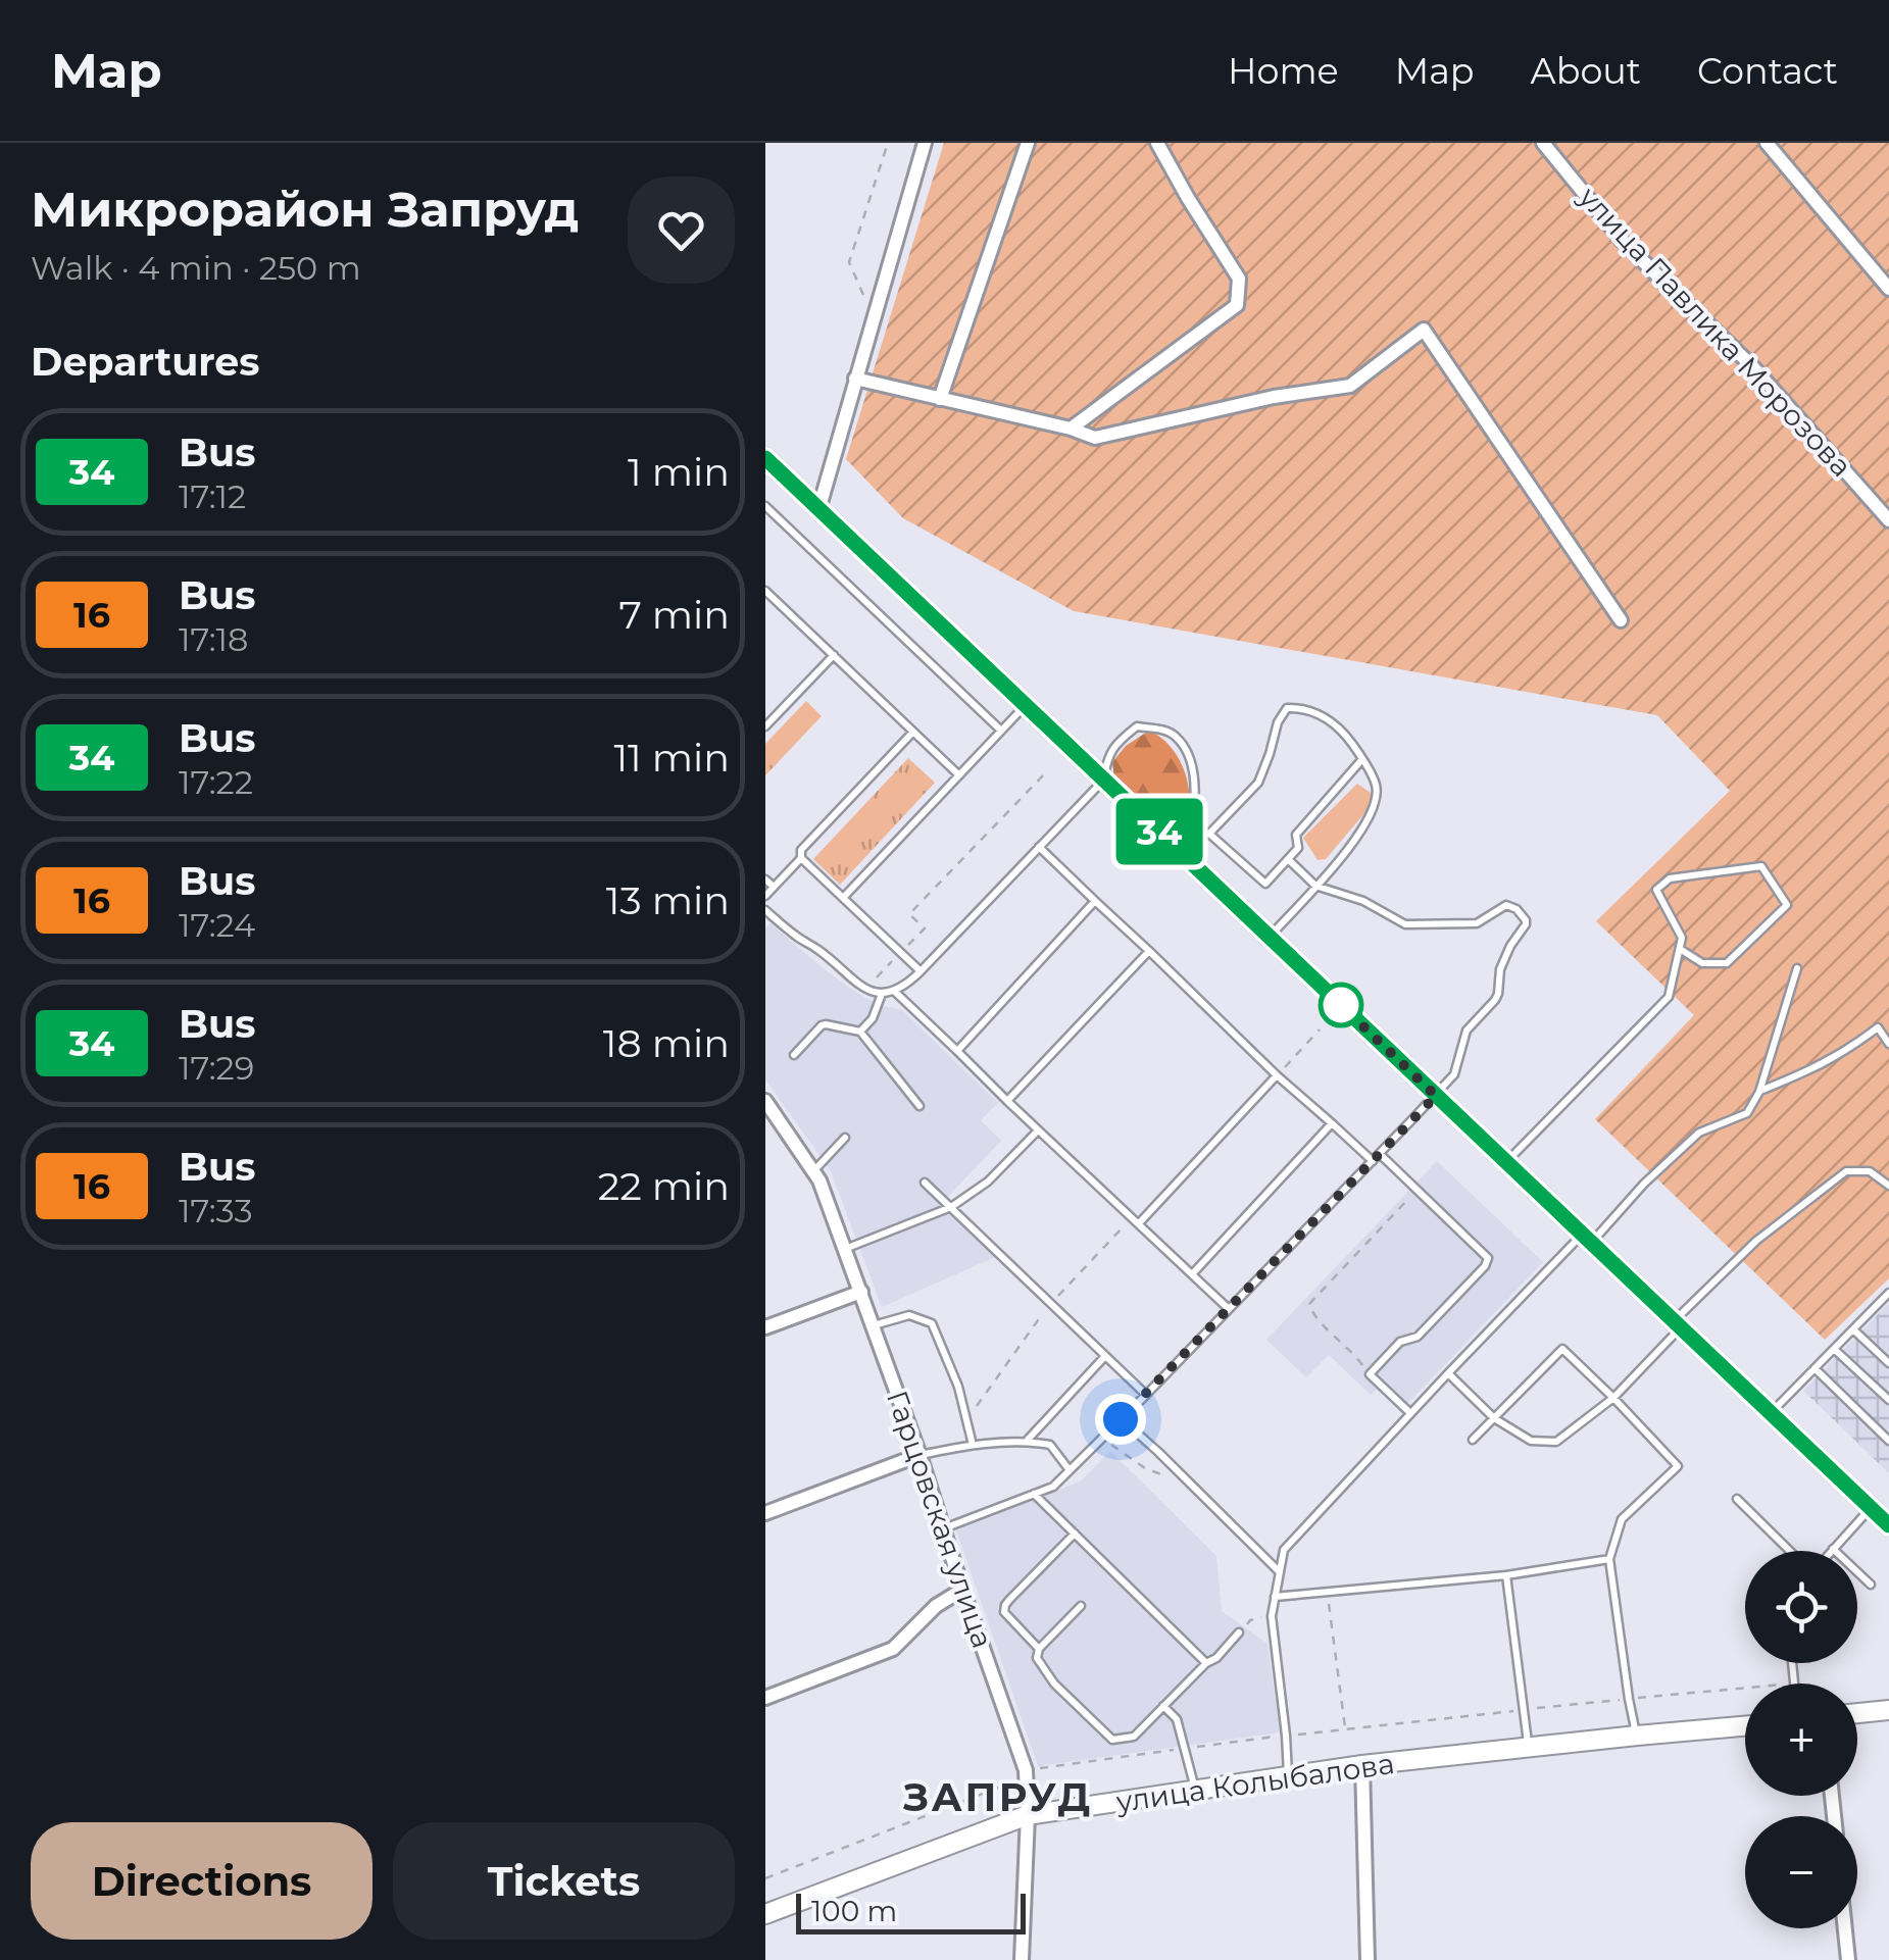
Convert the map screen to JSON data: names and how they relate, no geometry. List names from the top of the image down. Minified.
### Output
{"streets":{"main road":["улица Колыбалова"],"street":["улица Павлика Морозова","Гарцовская улица"]},"crossings":[["Гарцовская улица","улица Колыбалова"]],"districts":["ЗАПРУД"],"lines":["bus line 34"],"scale_bar":"100 m","page":{"header":"Map","nav":["Home","Map","About","Contact"],"heading":[["Микрорайон Запруд","Walk · 4 min · 250 m"],"Departures"],"on_map":"34","list":[{"mark":"34","name":"Bus","note":"17:12","value":"1 min"},{"mark":"16","name":"Bus","note":"17:18","value":"7 min"},{"mark":"34","name":"Bus","note":"17:22","value":"11 min"},{"mark":"16","name":"Bus","note":"17:24","value":"13 min"},{"mark":"34","name":"Bus","note":"17:29","value":"18 min"},{"mark":"16","name":"Bus","note":"17:33","value":"22 min"}],"map_buttons":["+","−"],"buttons":["Directions","Tickets"],"scale":"100 m"}}
